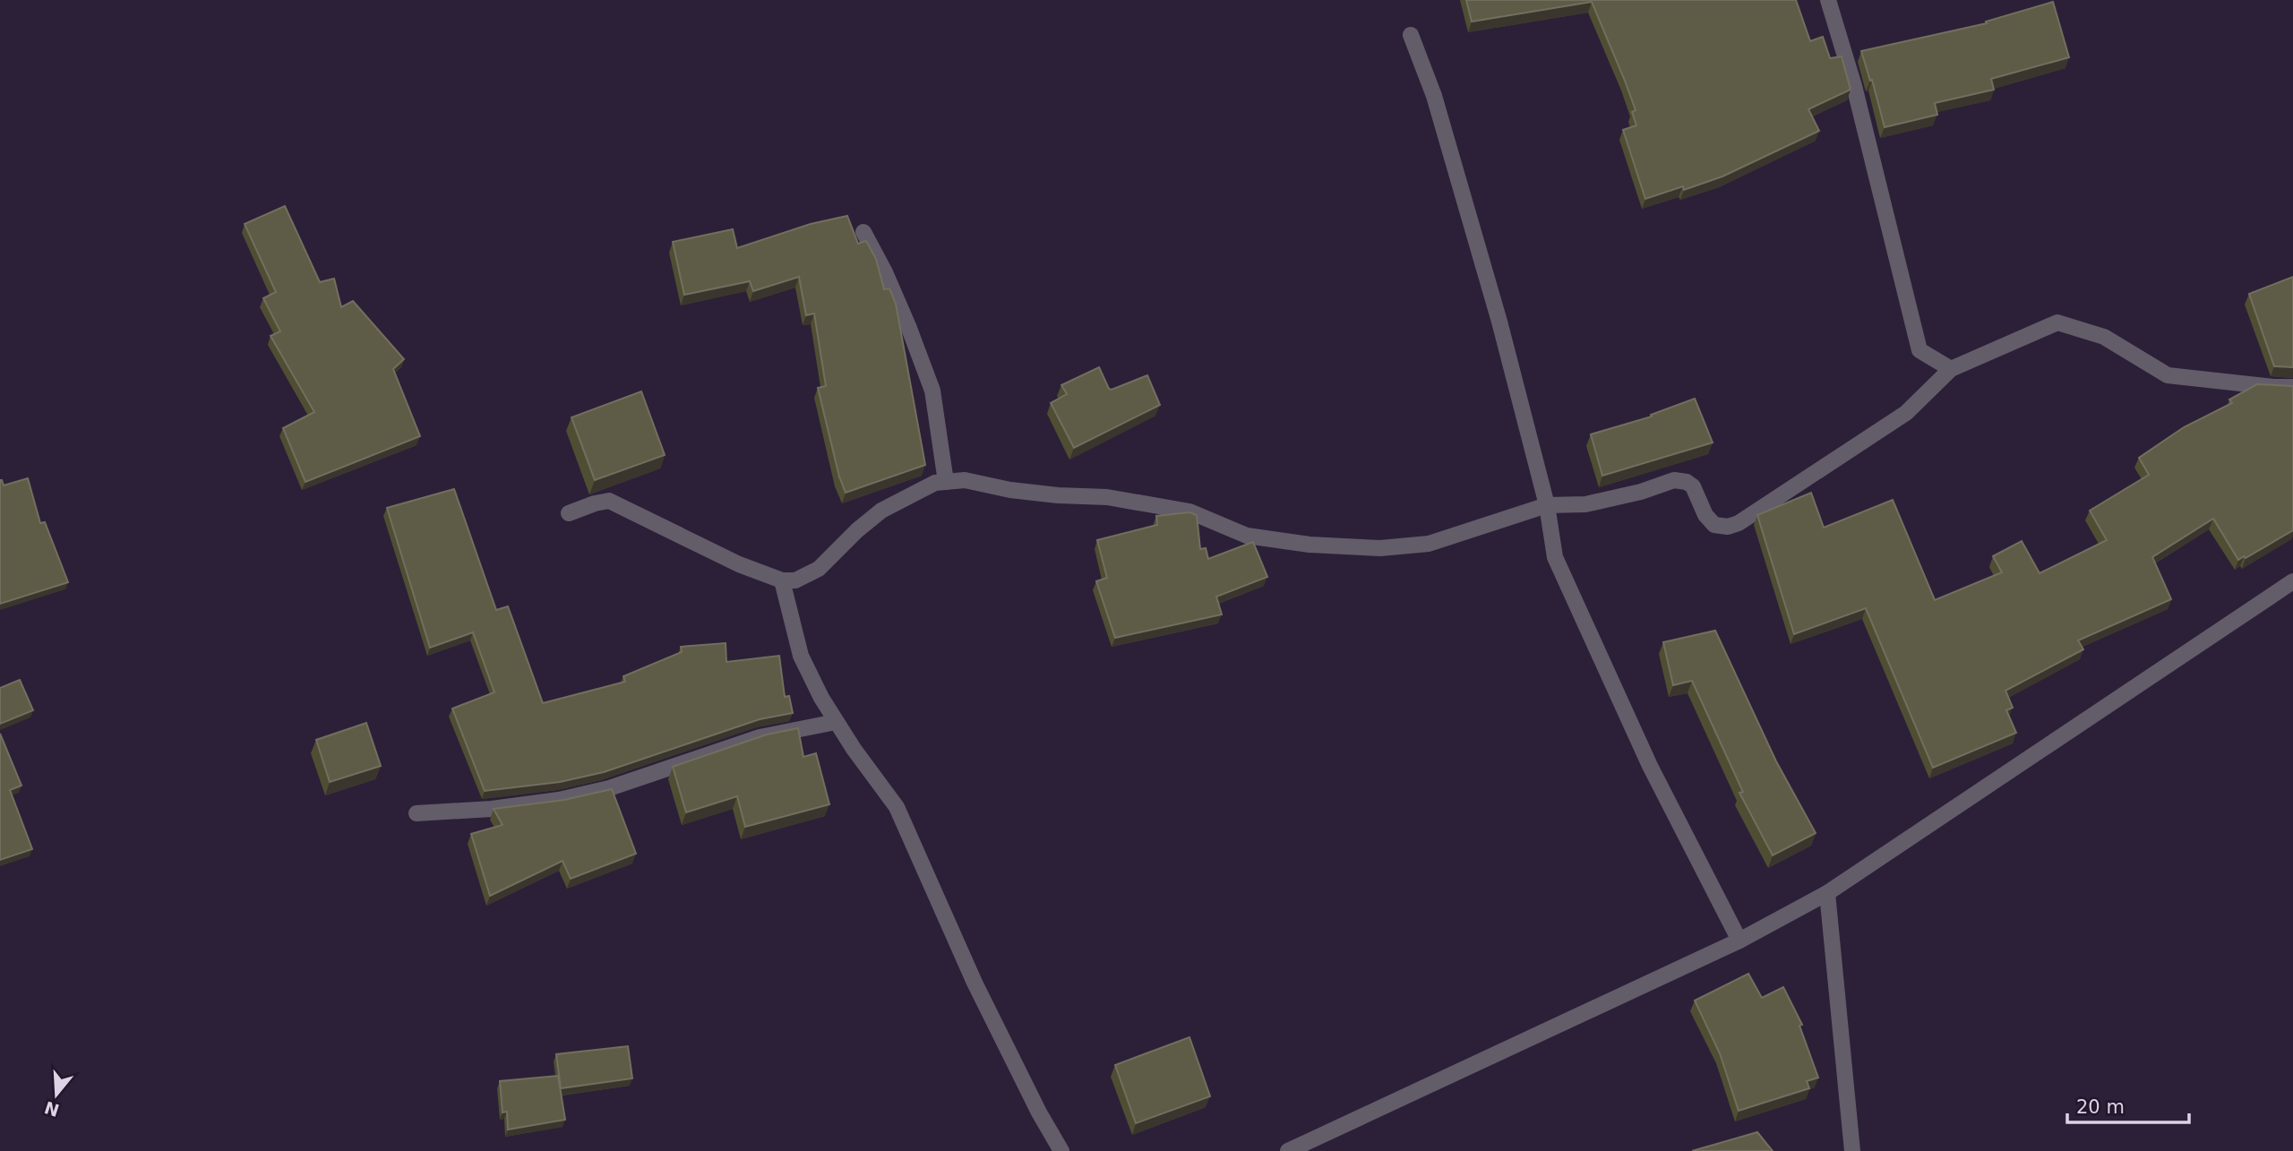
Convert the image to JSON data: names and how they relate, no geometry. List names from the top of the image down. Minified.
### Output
{"scale_bar":"20 m","north":"bottom"}
